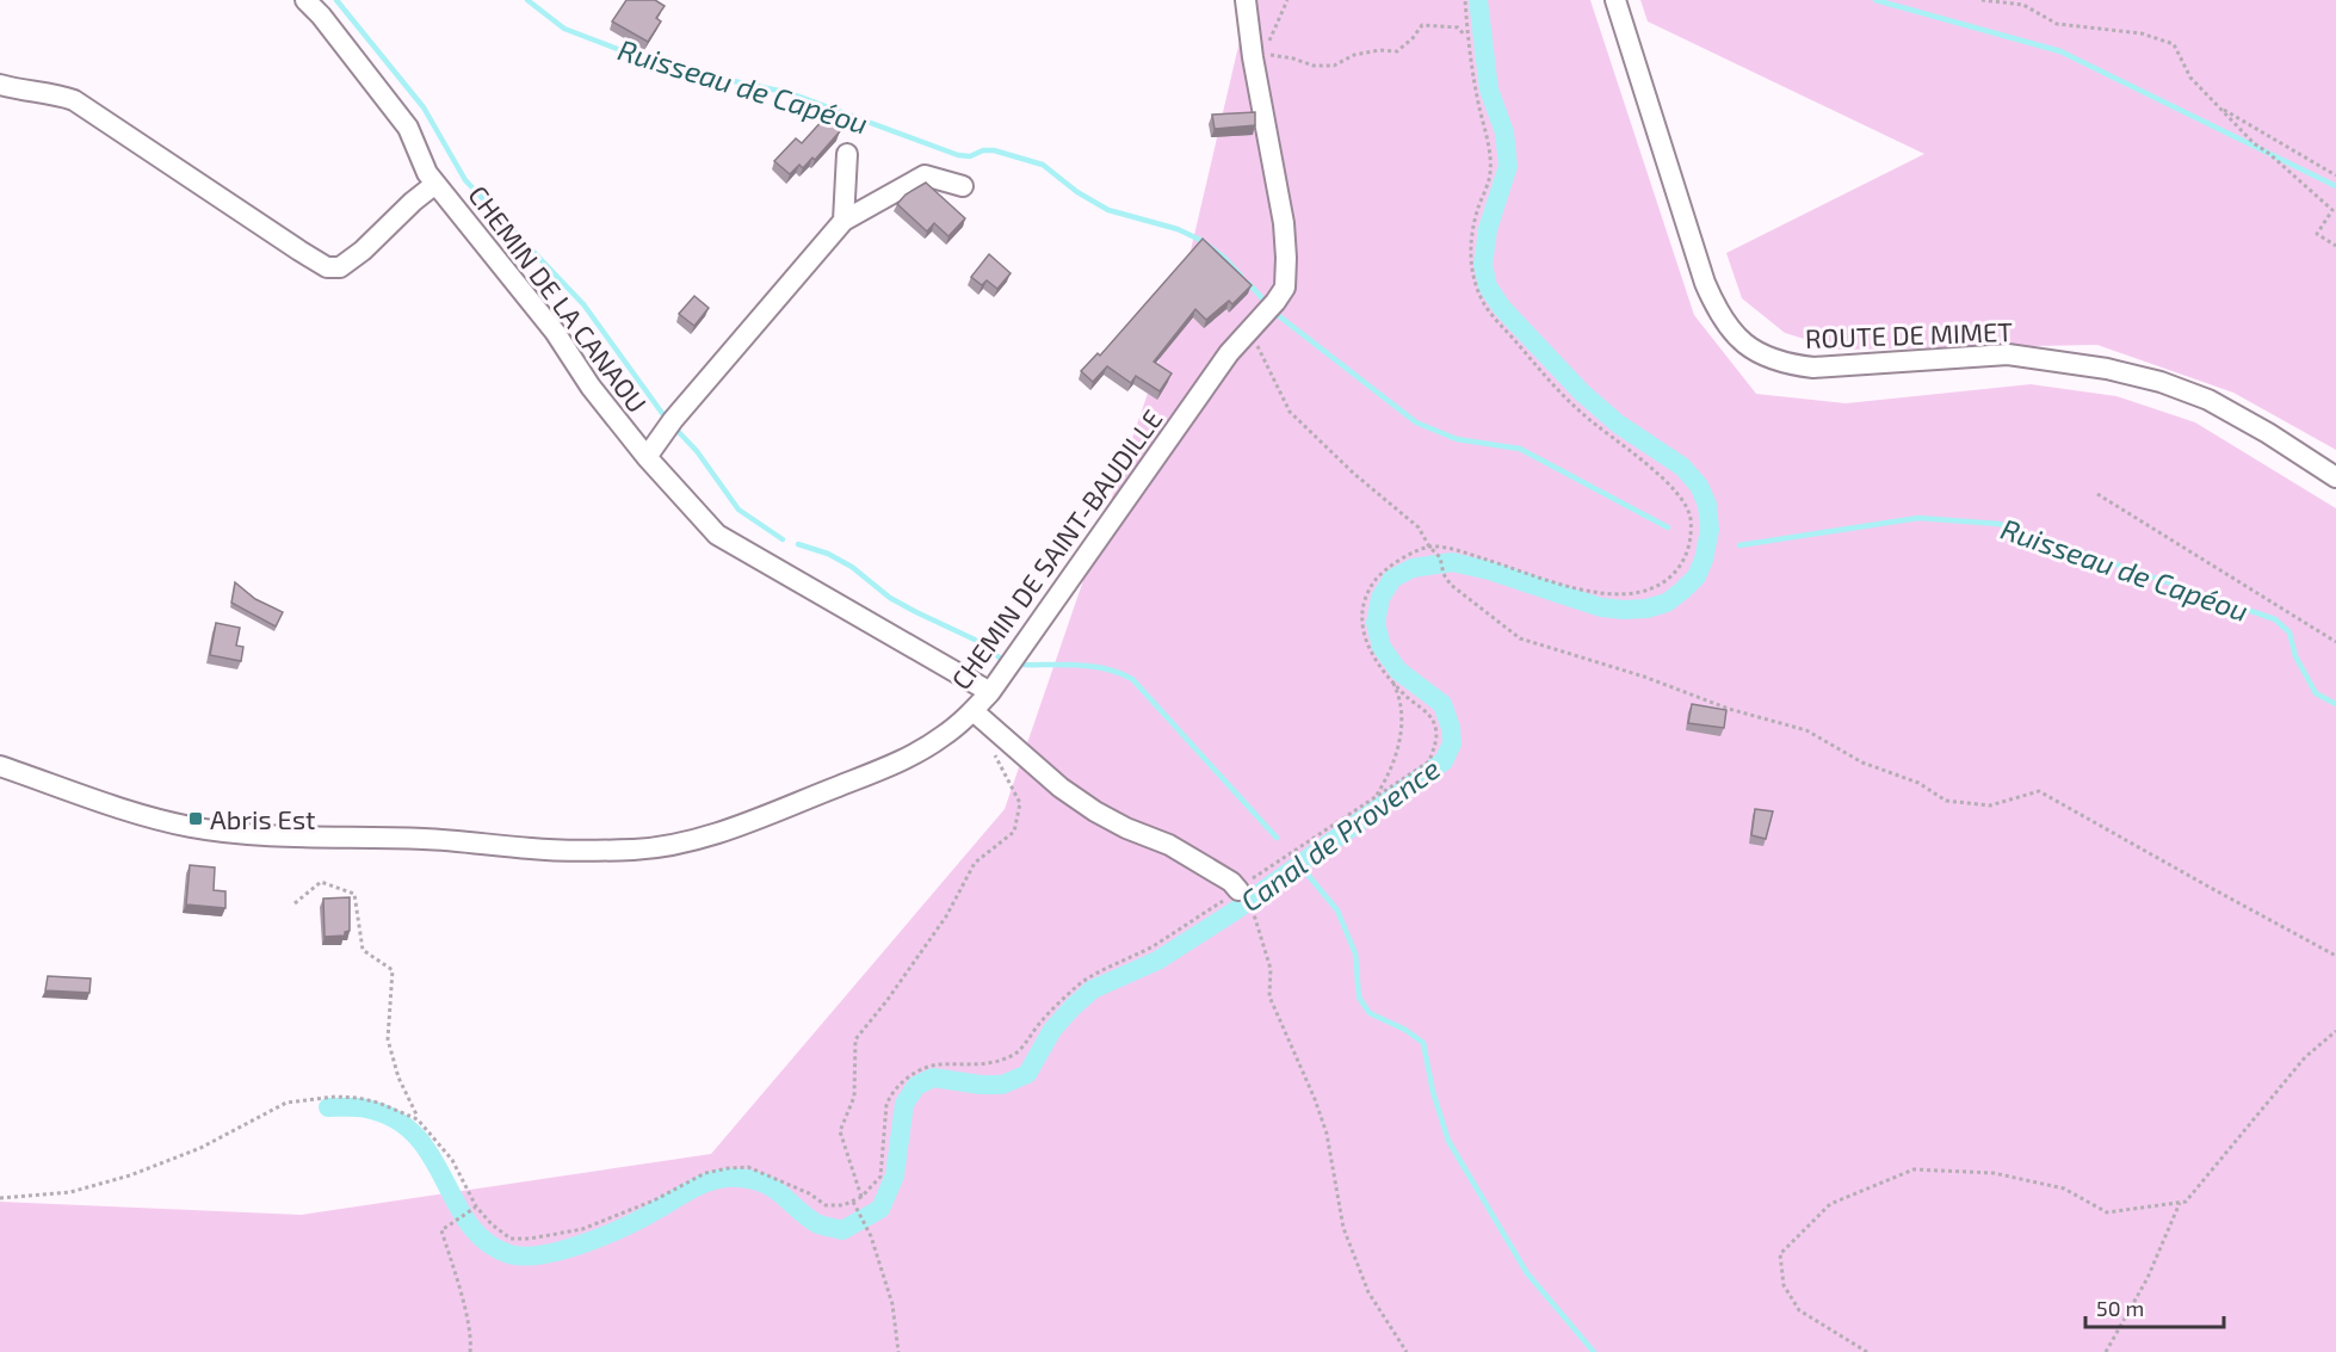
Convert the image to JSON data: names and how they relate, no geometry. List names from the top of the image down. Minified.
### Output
{"streets":{"street":["CHEMIN DE LA CANAOU","ROUTE DE MIMET","CHEMIN DE SAINT-BAUDILLE"]},"crossings":[["CHEMIN DE LA CANAOU","CHEMIN DE SAINT-BAUDILLE"]],"water":["Ruisseau de Capéou","Canal de Provence"],"places":{"transit":["Abris Est"]},"scale_bar":"50 m"}
